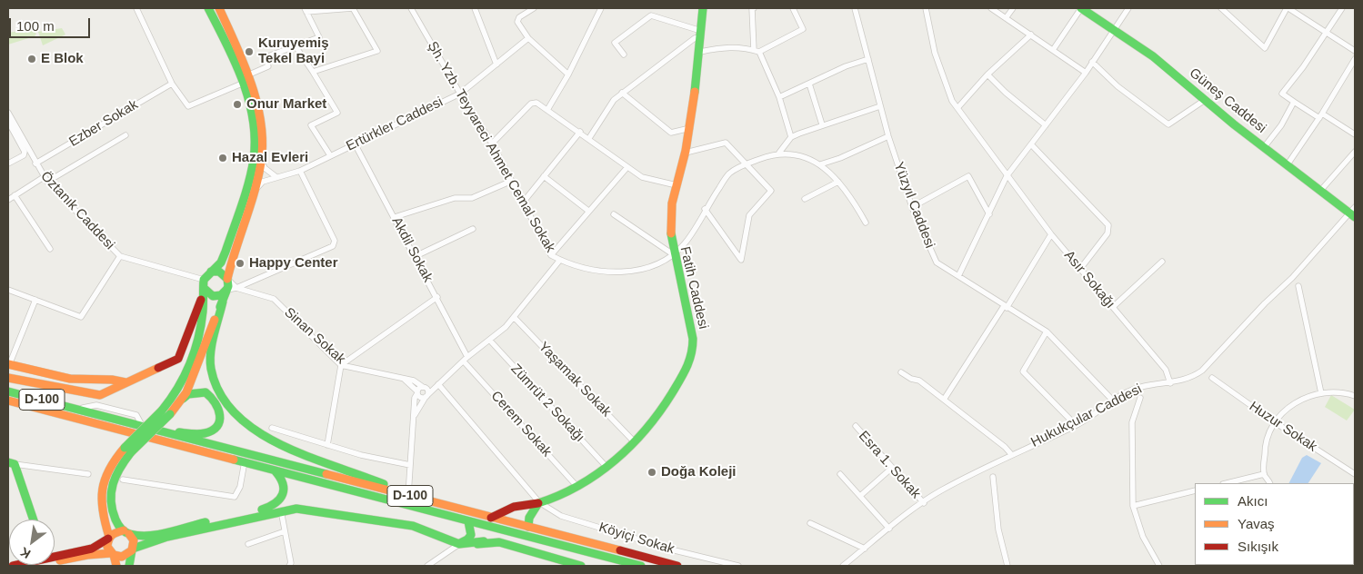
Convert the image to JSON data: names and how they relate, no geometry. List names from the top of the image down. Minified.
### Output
{"streets":{"main road":["Güneş Caddesi","Fatih Caddesi","D-100"],"street":["Ezber Sokak","Ertürkler Caddesi","Şh. Yzb. Teyyareci Ahmet Cemal Sokak","Yüzyıl Caddesi","Öztanık Caddesi","Akdil Sokak","Asır Sokağı","Sinan Sokak","Yaşamak Sokak","Zümrüt 2 Sokağı","Hukukçular Caddesi","Cerem Sokak","Huzur Sokak","Esra 1. Sokak","Köyiçi Sokak"]},"crossings":[["Güneş Caddesi","Hukukçular Caddesi"],["Ezber Sokak","Öztanık Caddesi"],["Ertürkler Caddesi","Şh. Yzb. Teyyareci Ahmet Cemal Sokak"],["Ertürkler Caddesi","Akdil Sokak"],["Şh. Yzb. Teyyareci Ahmet Cemal Sokak","Fatih Caddesi"],["Yüzyıl Caddesi","Hukukçular Caddesi"],["Öztanık Caddesi","Sinan Sokak"],["Akdil Sokak","Cerem Sokak"],["Asır Sokağı","Hukukçular Caddesi"],["Fatih Caddesi","Yaşamak Sokak"],["Fatih Caddesi","D-100"],["Fatih Caddesi","Zümrüt 2 Sokağı"],["Fatih Caddesi","Cerem Sokak"],["Fatih Caddesi","Köyiçi Sokak"],["Hukukçular Caddesi","Esra 1. Sokak"]],"places":["Kuruyemiş Tekel Bayi","E Blok","Onur Market","Hazal Evleri","Happy Center","Doğa Koleji"],"legend":["Akıcı","Yavaş","Sıkışık"],"scale_bar":"100 m","north":"bottom left"}
